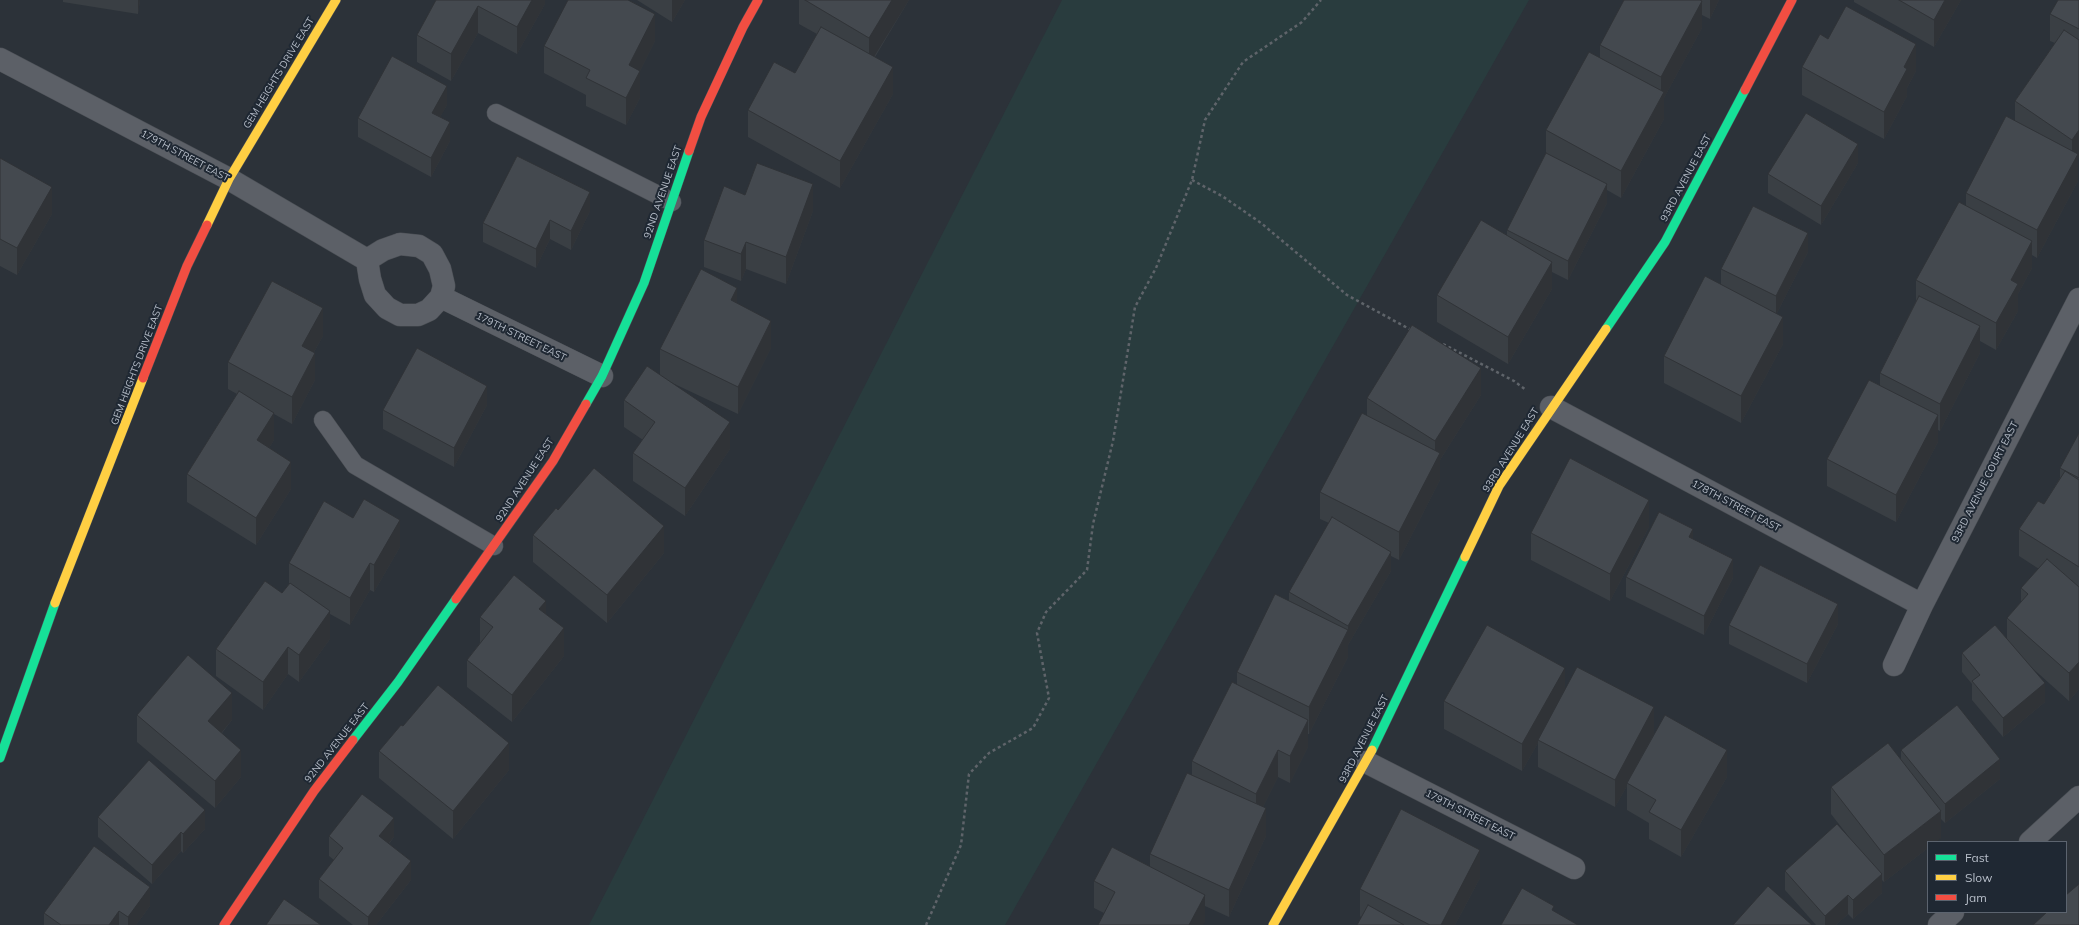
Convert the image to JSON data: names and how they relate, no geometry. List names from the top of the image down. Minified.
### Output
{"streets":{"street":["GEM HEIGHTS DRIVE EAST","179TH STREET EAST","93RD AVENUE EAST","92ND AVENUE EAST","93RD AVENUE COURT EAST","178TH STREET EAST"]},"crossings":[["GEM HEIGHTS DRIVE EAST","179TH STREET EAST"],["179TH STREET EAST","93RD AVENUE EAST"],["179TH STREET EAST","92ND AVENUE EAST"],["93RD AVENUE EAST","178TH STREET EAST"],["93RD AVENUE COURT EAST","178TH STREET EAST"]],"legend":["Fast","Slow","Jam"]}
